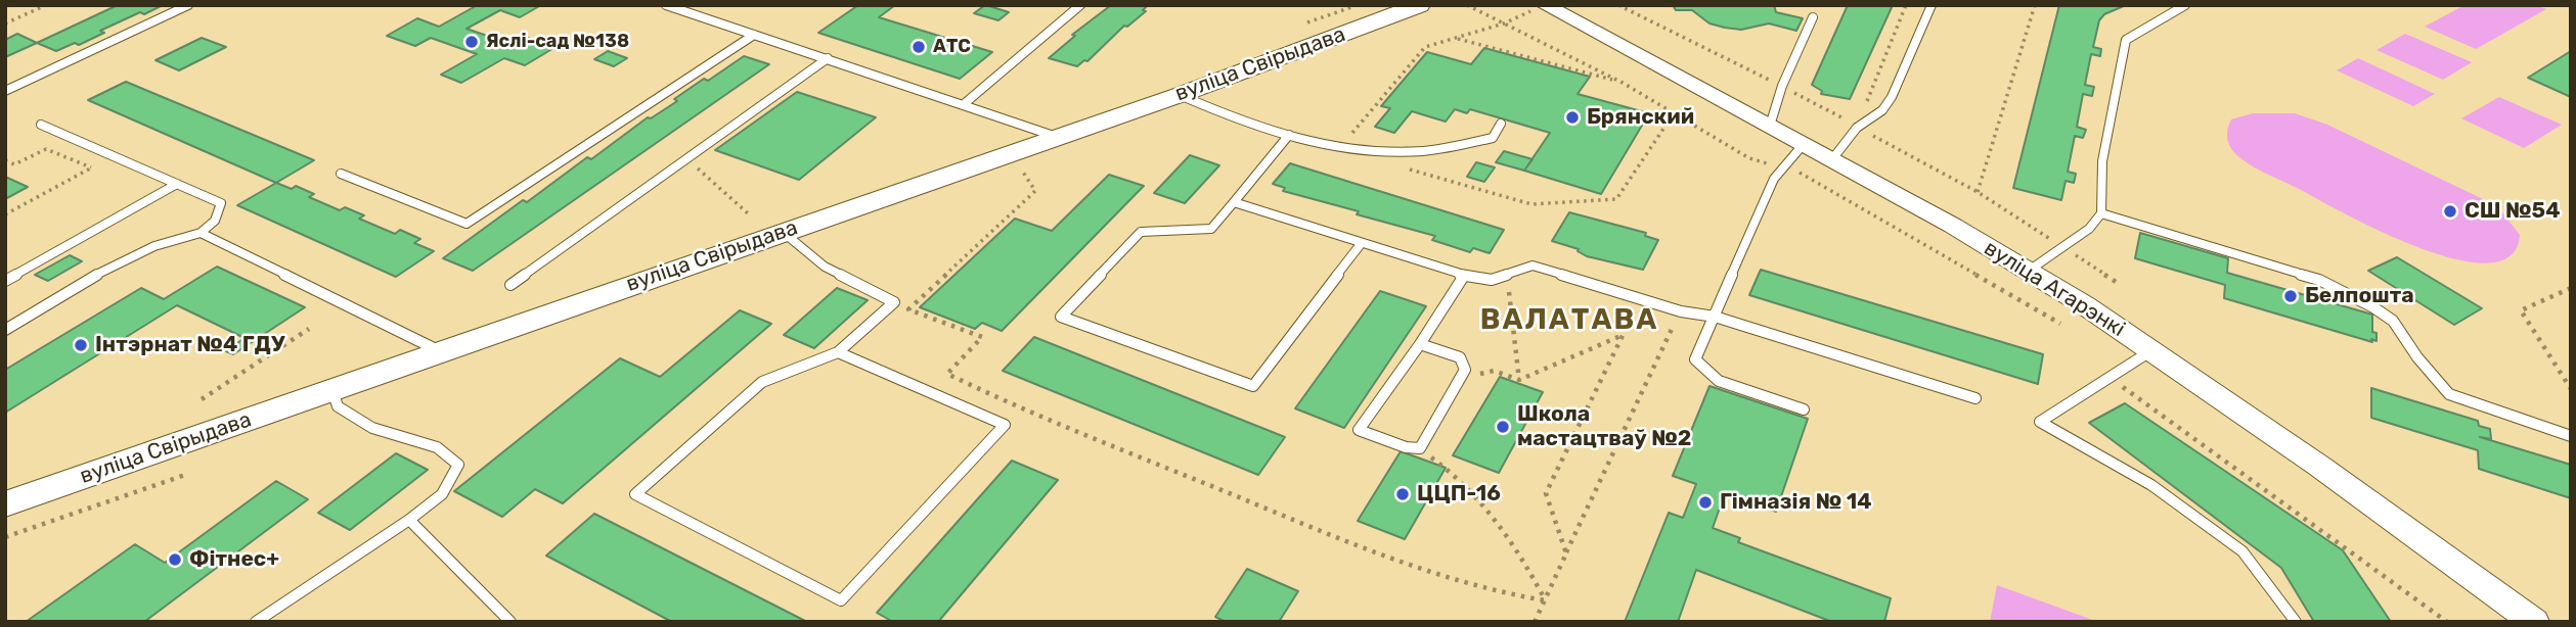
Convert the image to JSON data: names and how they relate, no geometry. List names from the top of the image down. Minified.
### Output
{"streets":{"main road":["вуліца Свірыдава"],"street":["вуліца Агарэнкі"]},"districts":["ВАЛАТАВА"],"places":["Яслі-сад №138","АТС","Брянский","СШ №54","Белпошта","Інтэрнат №4 ГДУ","Школа мастацтваў №2","ЦЦП-16","Гімназія № 14","Фітнес+"]}
